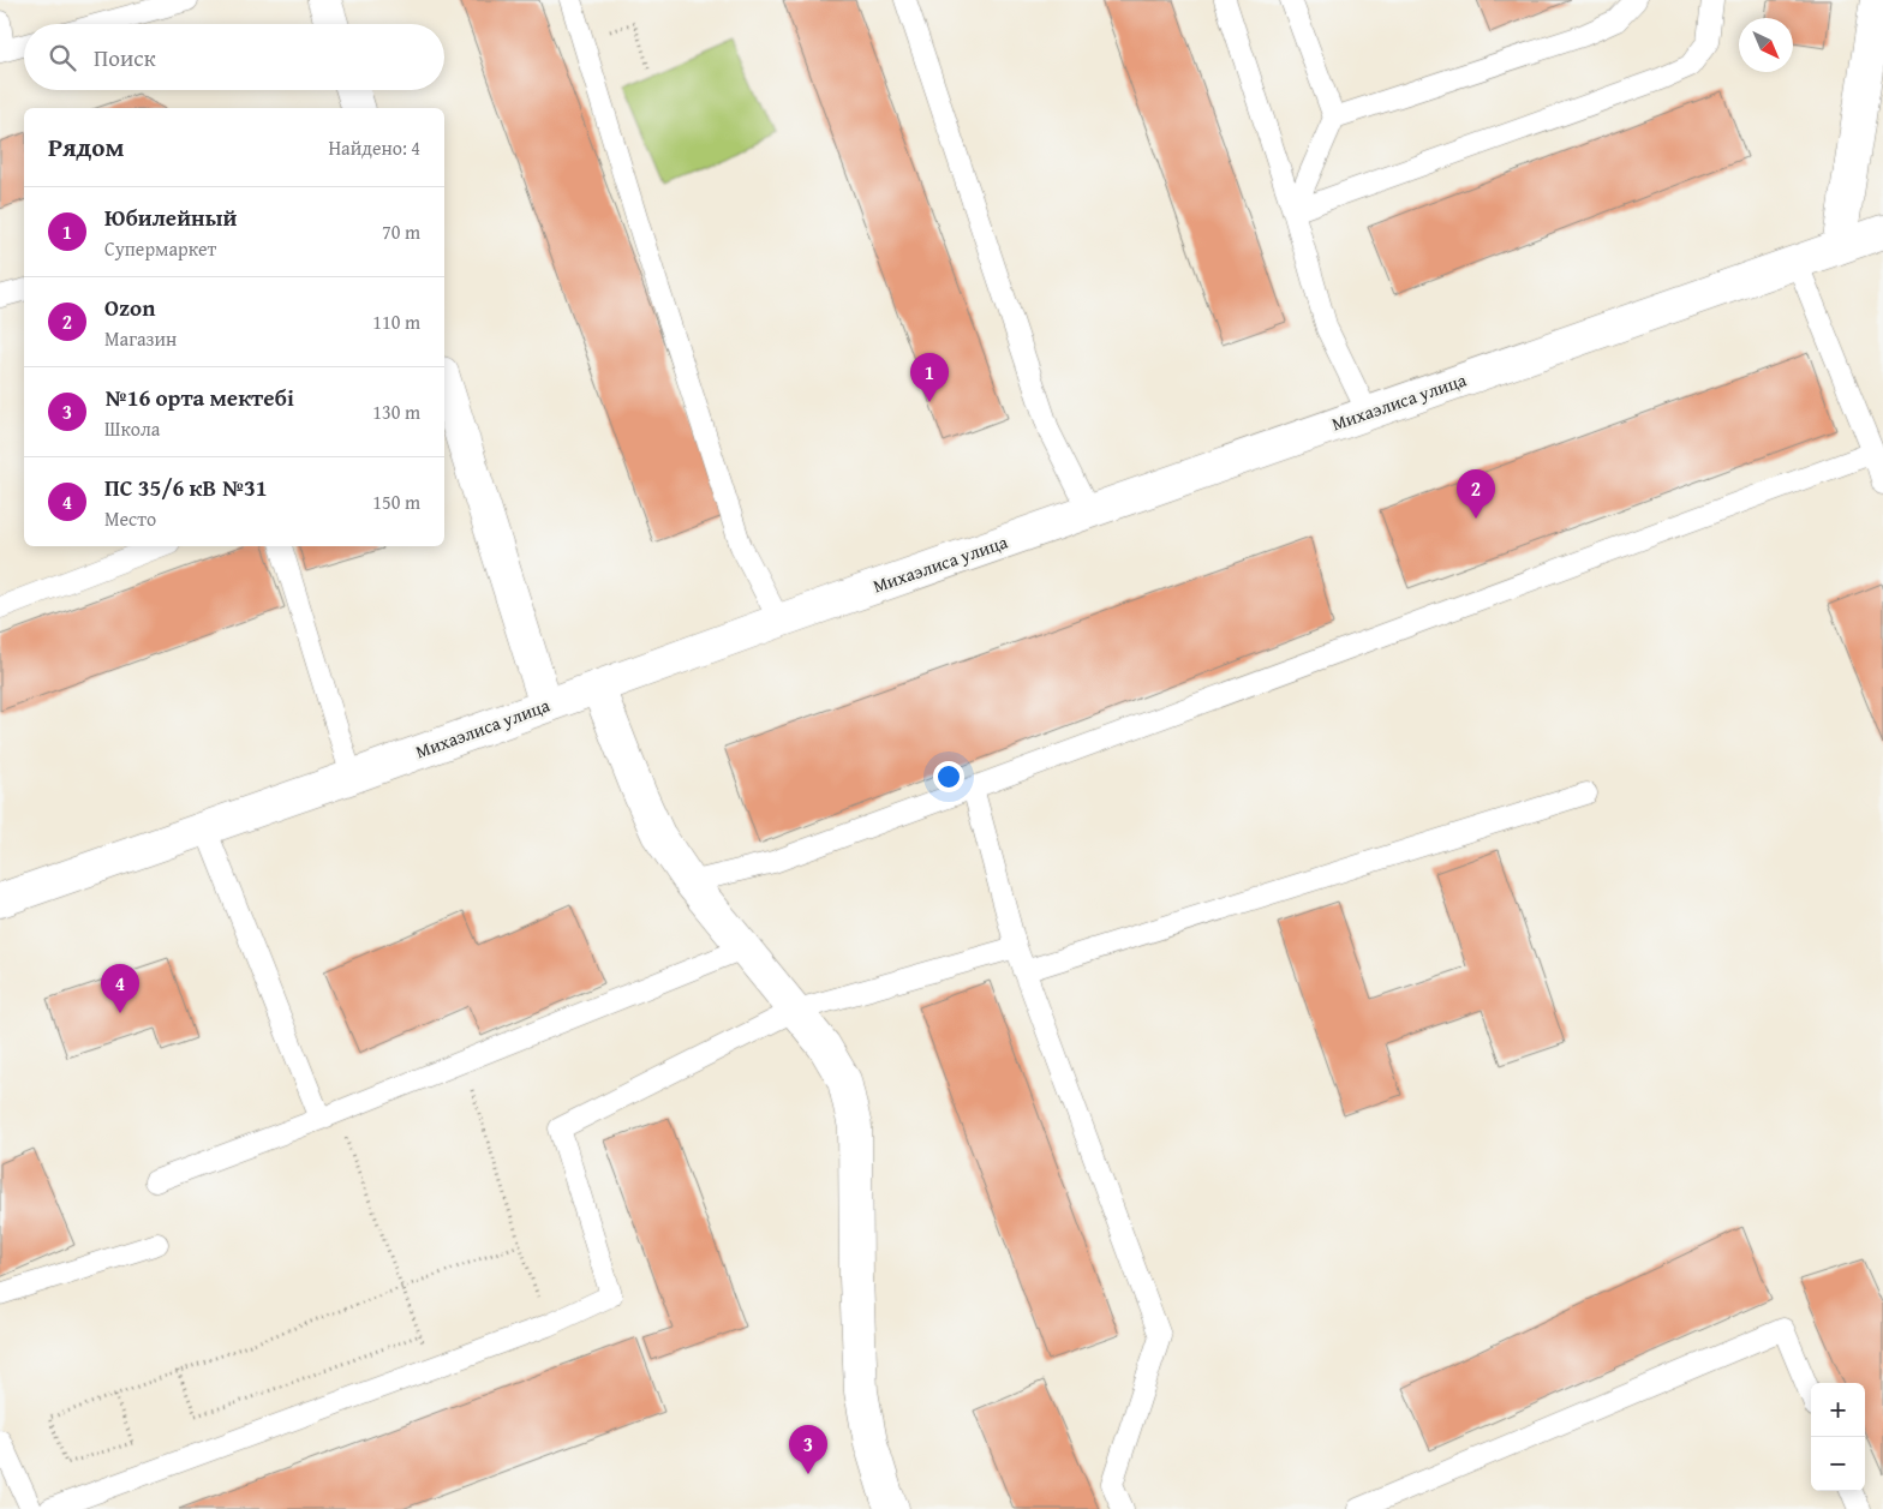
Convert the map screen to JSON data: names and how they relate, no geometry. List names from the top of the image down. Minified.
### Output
{"streets":{"street":["Михаэлиса улица"]},"north":"bottom right","page":{"search":"Поиск","heading":["Рядом","Найдено: 4"],"list":[{"mark":"1","name":"Юбилейный","note":"Супермаркет","value":"70 m"},{"mark":"2","name":"Ozon","note":"Магазин","value":"110 m"},{"mark":"3","name":"№16 орта мектебі","note":"Школа","value":"130 m"},{"mark":"4","name":"ПС 35/6 кВ №31","note":"Место","value":"150 m"}],"pins":["1","2","4","3"],"map_buttons":["+","−"]}}
